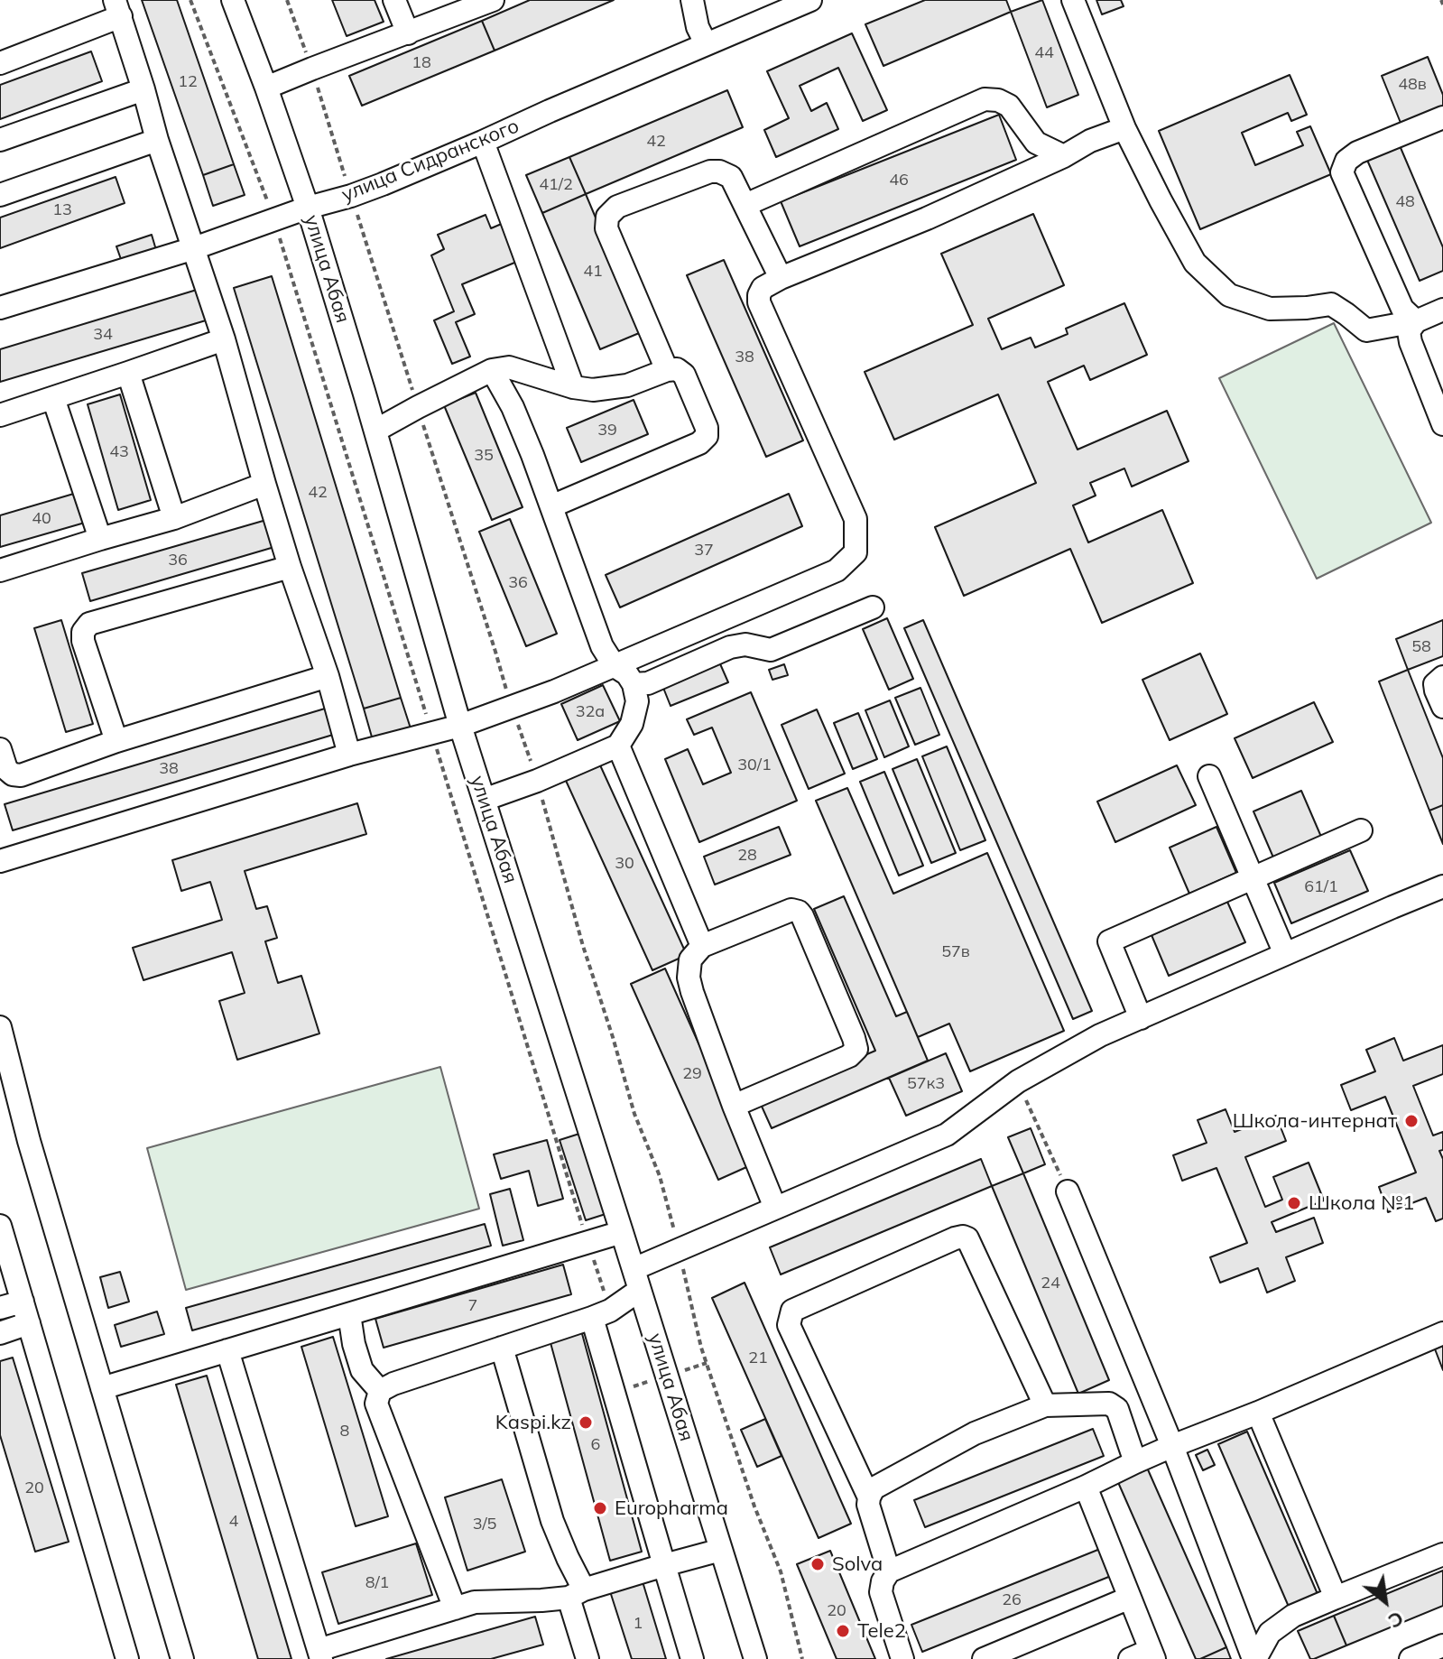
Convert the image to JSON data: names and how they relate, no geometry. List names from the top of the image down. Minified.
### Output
{"streets":{"street":["улица Сидранского","улица Абая"]},"crossings":[["улица Сидранского","улица Абая"]],"places":["Школа-интернат","Школа №1","Kaspi.kz","Europharma","Solva","Tele2"],"house_numbers":["44","18","12","48в","42","46","41/2","48","13","41","34","38","39","43","35","42","40","37","36","36","58","32а","30/1","38","28","30","61/1","57в","29","57к3","24","7","21","8","6","20","4","3/5","8/1","26","20","1"],"north":"bottom right"}
